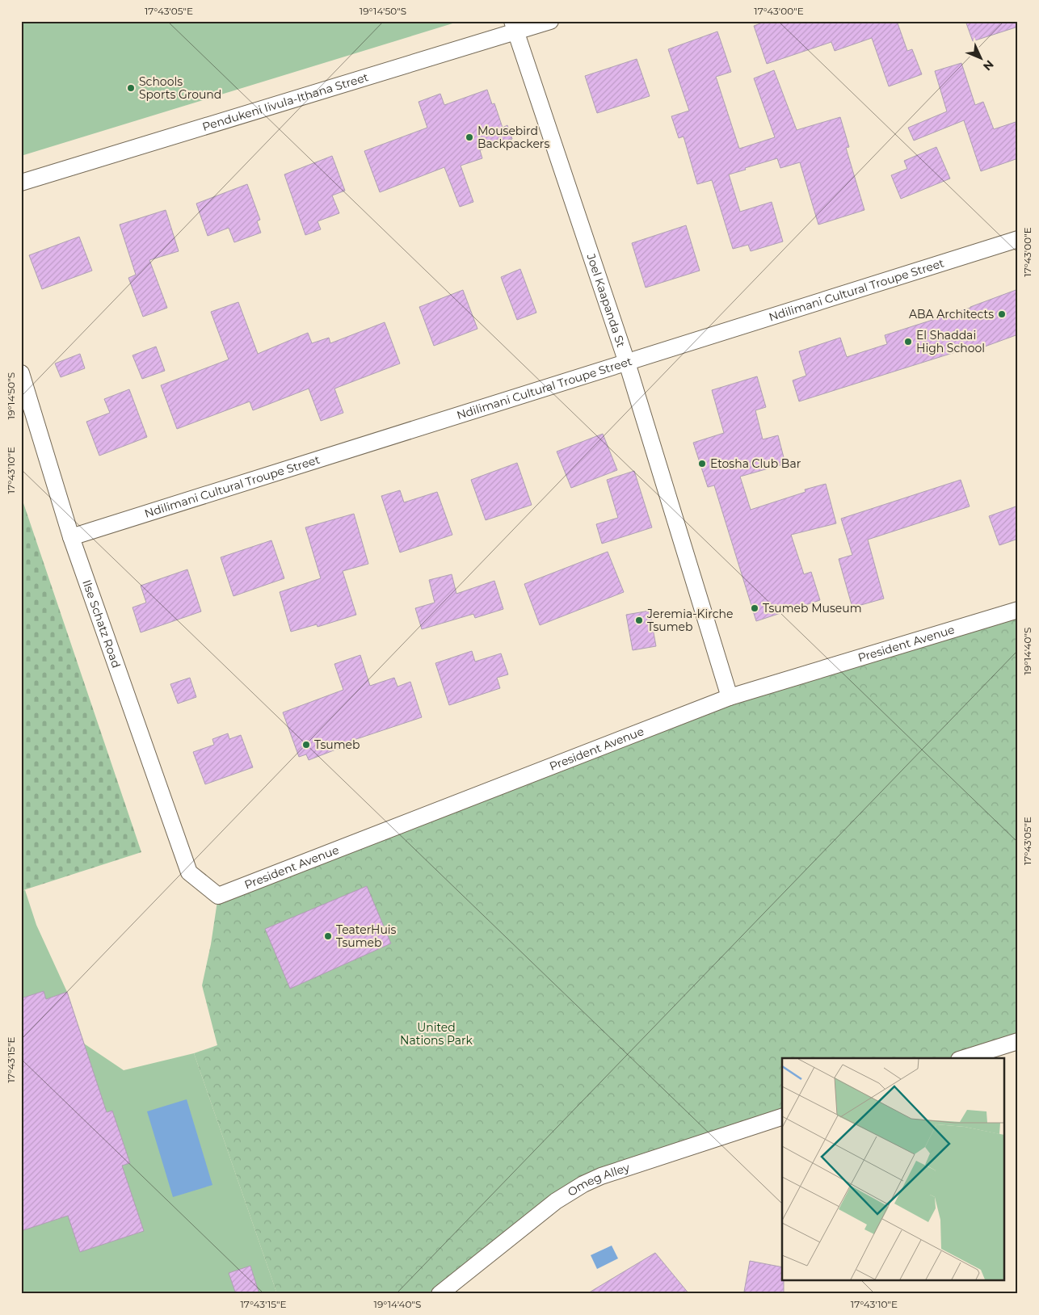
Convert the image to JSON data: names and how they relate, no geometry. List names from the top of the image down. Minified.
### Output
{"streets":{"street":["Pendukeni Iivula-Ithana Street","Ndilimani Cultural Troupe Street","Joel Kaapanda St","Ilse Schatz Road","President Avenue","Omeg Alley"]},"crossings":[["Pendukeni Iivula-Ithana Street","Joel Kaapanda St"],["Ndilimani Cultural Troupe Street","Joel Kaapanda St"],["Ndilimani Cultural Troupe Street","Ilse Schatz Road"],["Joel Kaapanda St","President Avenue"],["Ilse Schatz Road","President Avenue"]],"parks":["United Nations Park"],"places":["Schools Sports Ground","Mousebird Backpackers","ABA Architects","El Shaddai High School","Etosha Club Bar","Tsumeb Museum","Jeremia-Kirche Tsumeb","Tsumeb","TeaterHuis Tsumeb"],"north":"bottom right","coordinates":["17°43'05\"E","19°14'50\"S","17°43'00\"E","17°43'10\"E","19°14'40\"S","17°43'15\"E"]}
